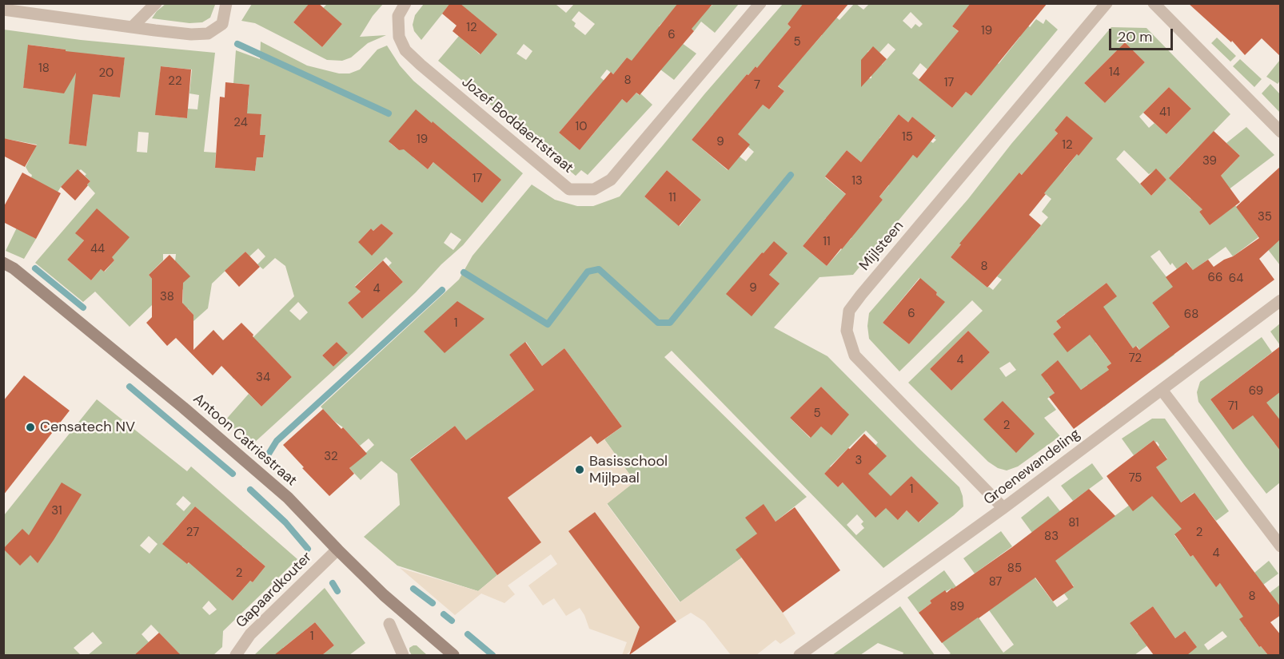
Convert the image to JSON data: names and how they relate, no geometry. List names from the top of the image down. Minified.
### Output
{"streets":{"main road":["Antoon Catriestraat"],"street":["Jozef Boddaertstraat","Mijlsteen","Groenewandeling","Gapaardkouter"]},"crossings":[["Mijlsteen","Groenewandeling"],["Antoon Catriestraat","Gapaardkouter"]],"places":["Censatech NV","Basisschool Mijlpaal"],"house_numbers":["12","19","6","5","18","14","20","8","22","17","7","41","24","10","15","19","9","12","39","17","13","11","35","11","44","8","66","64","9","4","38","6","68","1","72","4","34","69","71","5","2","32","3","75","1","31","81","27","2","83","4","85","2","87","8","89","1"],"scale_bar":"20 m"}
